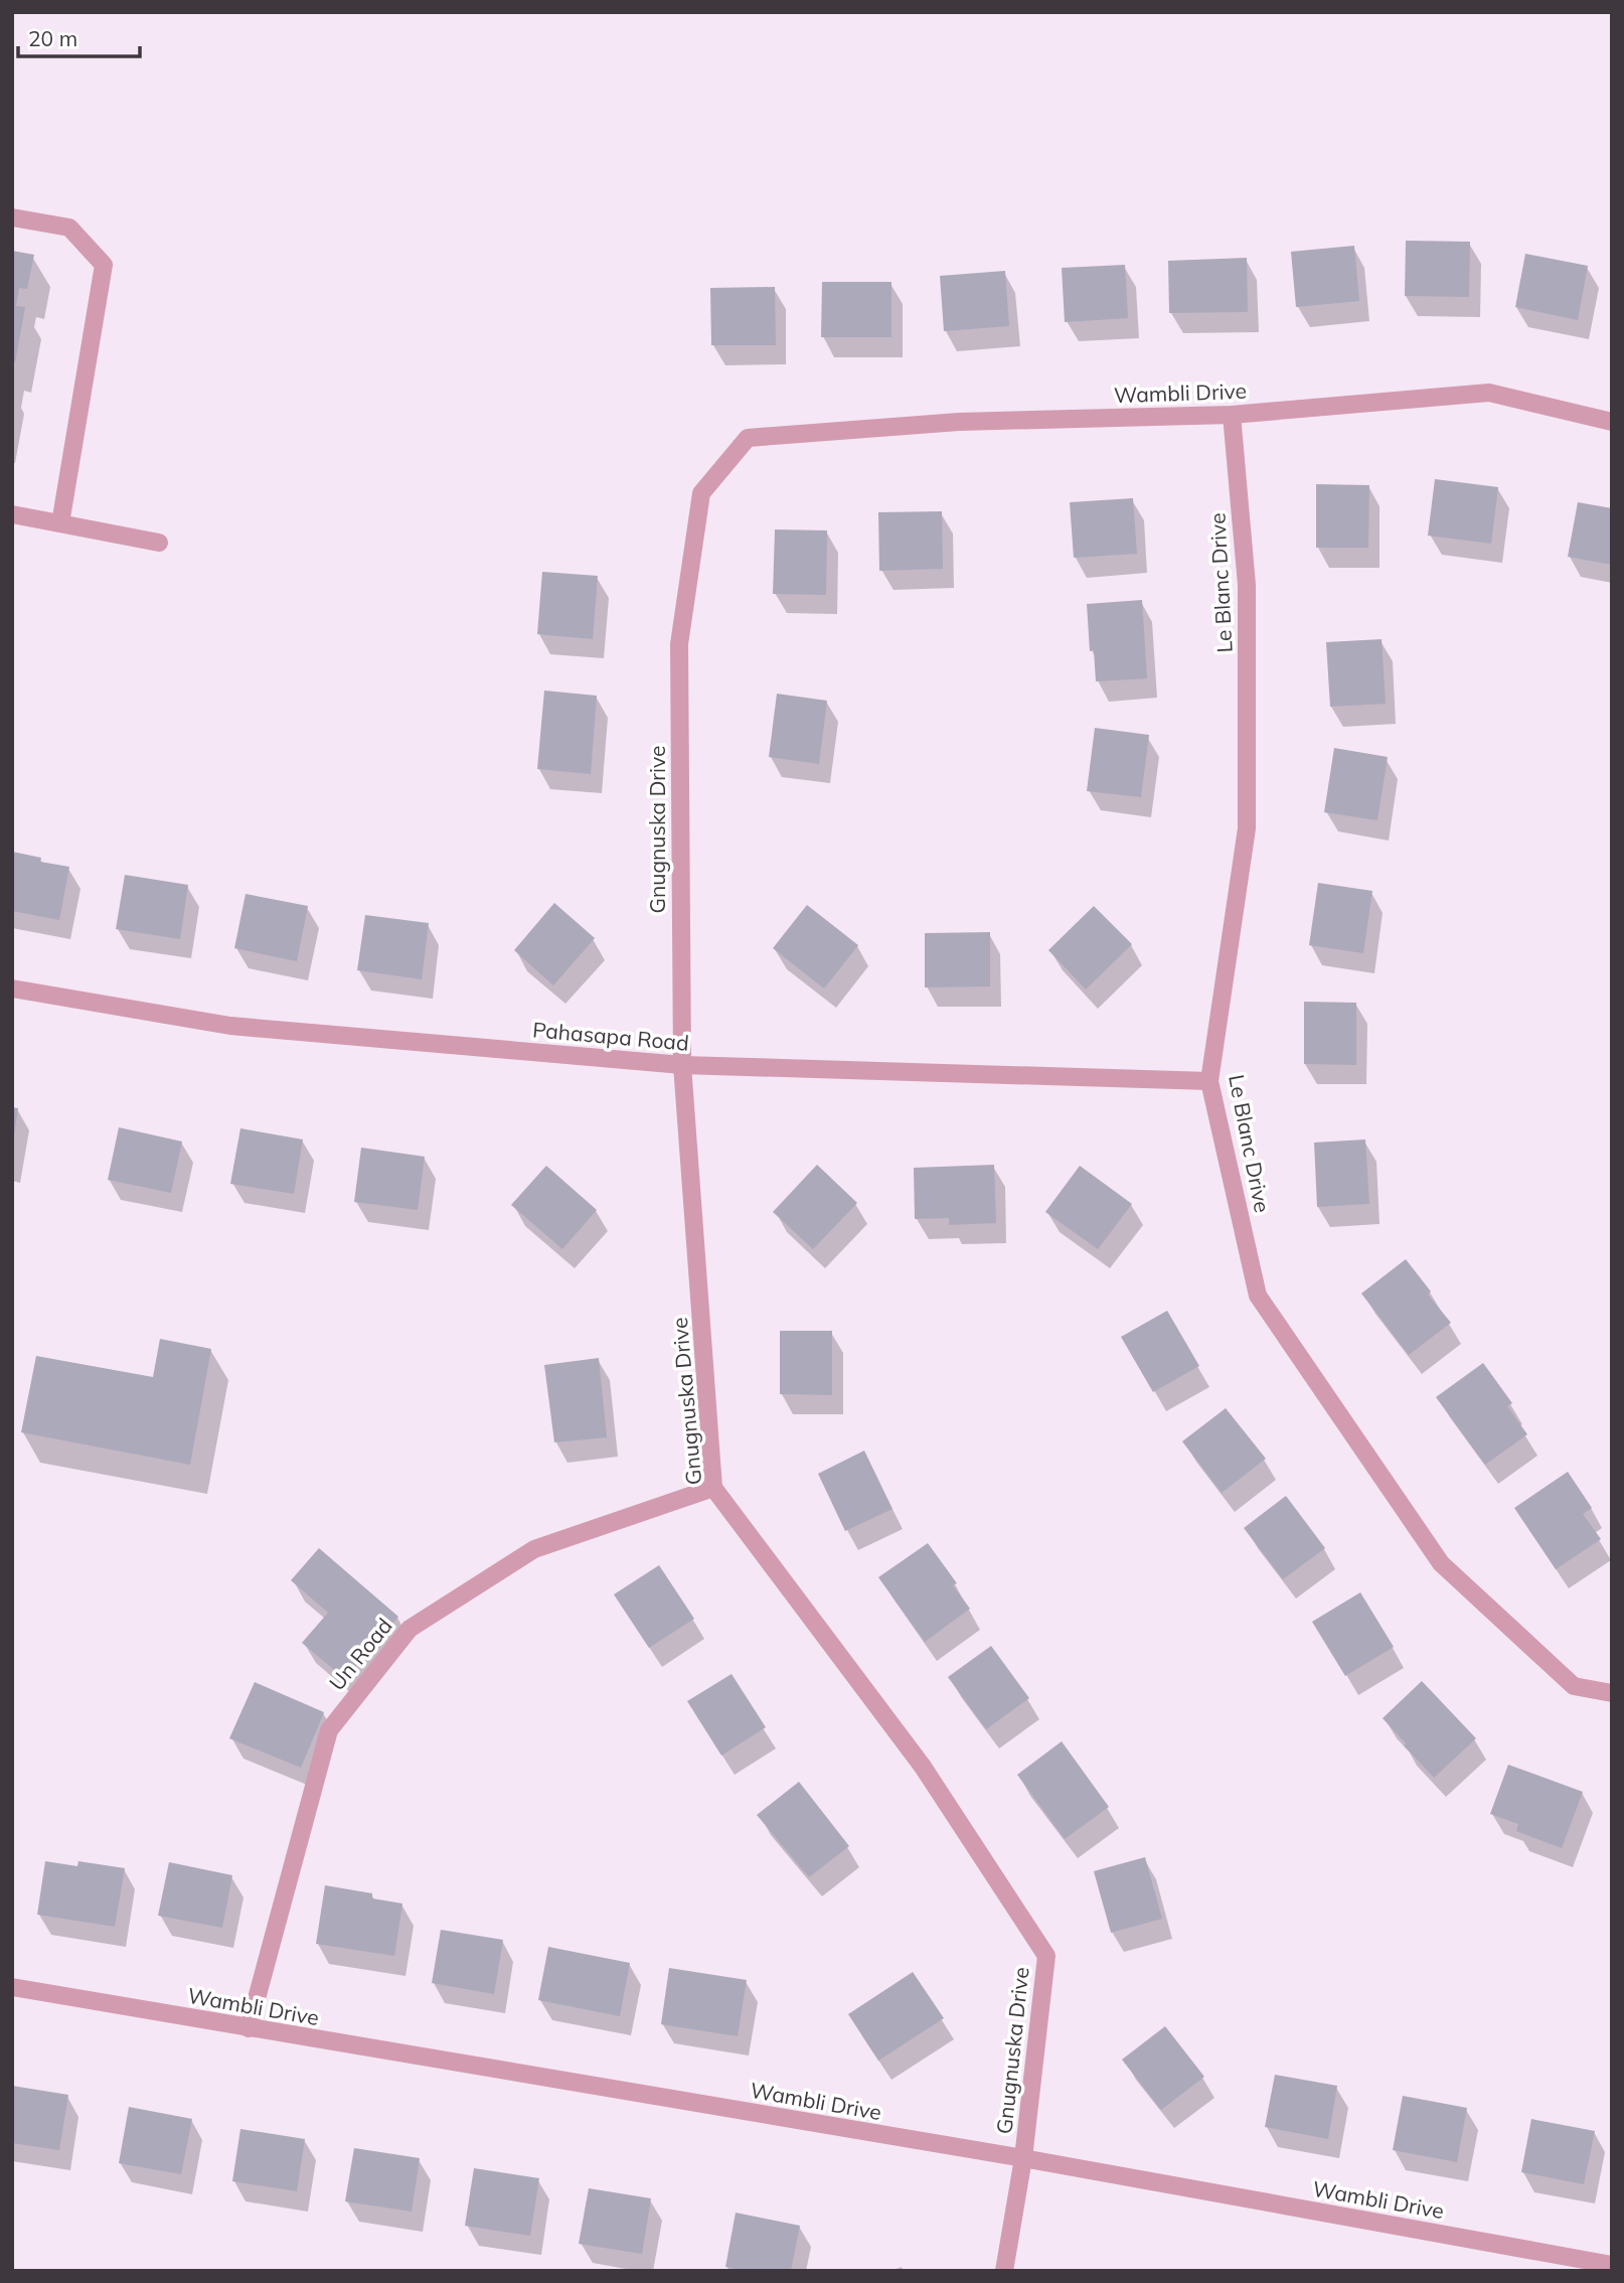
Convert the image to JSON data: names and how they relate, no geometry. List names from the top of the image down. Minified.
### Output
{"streets":{"street":["Wambli Drive","Le Blanc Drive","Gnugnuska Drive","Pahasapa Road","Un Road"]},"crossings":[["Wambli Drive","Le Blanc Drive"],["Wambli Drive","Gnugnuska Drive"],["Wambli Drive","Un Road"],["Le Blanc Drive","Pahasapa Road"],["Gnugnuska Drive","Pahasapa Road"],["Gnugnuska Drive","Un Road"]],"scale_bar":"20 m"}
